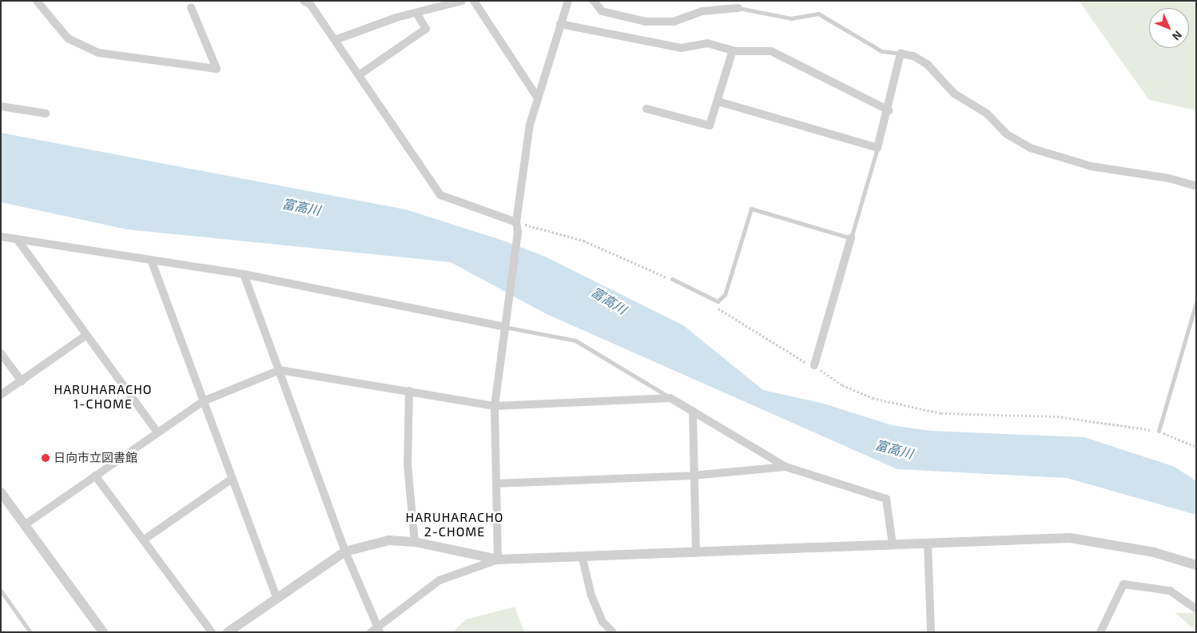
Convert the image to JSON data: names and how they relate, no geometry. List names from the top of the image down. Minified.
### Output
{"districts":["HARUHARACHO 1-CHOME","HARUHARACHO 2-CHOME"],"water":["富高川"],"places":["日向市立図書館"],"north":"bottom right"}
